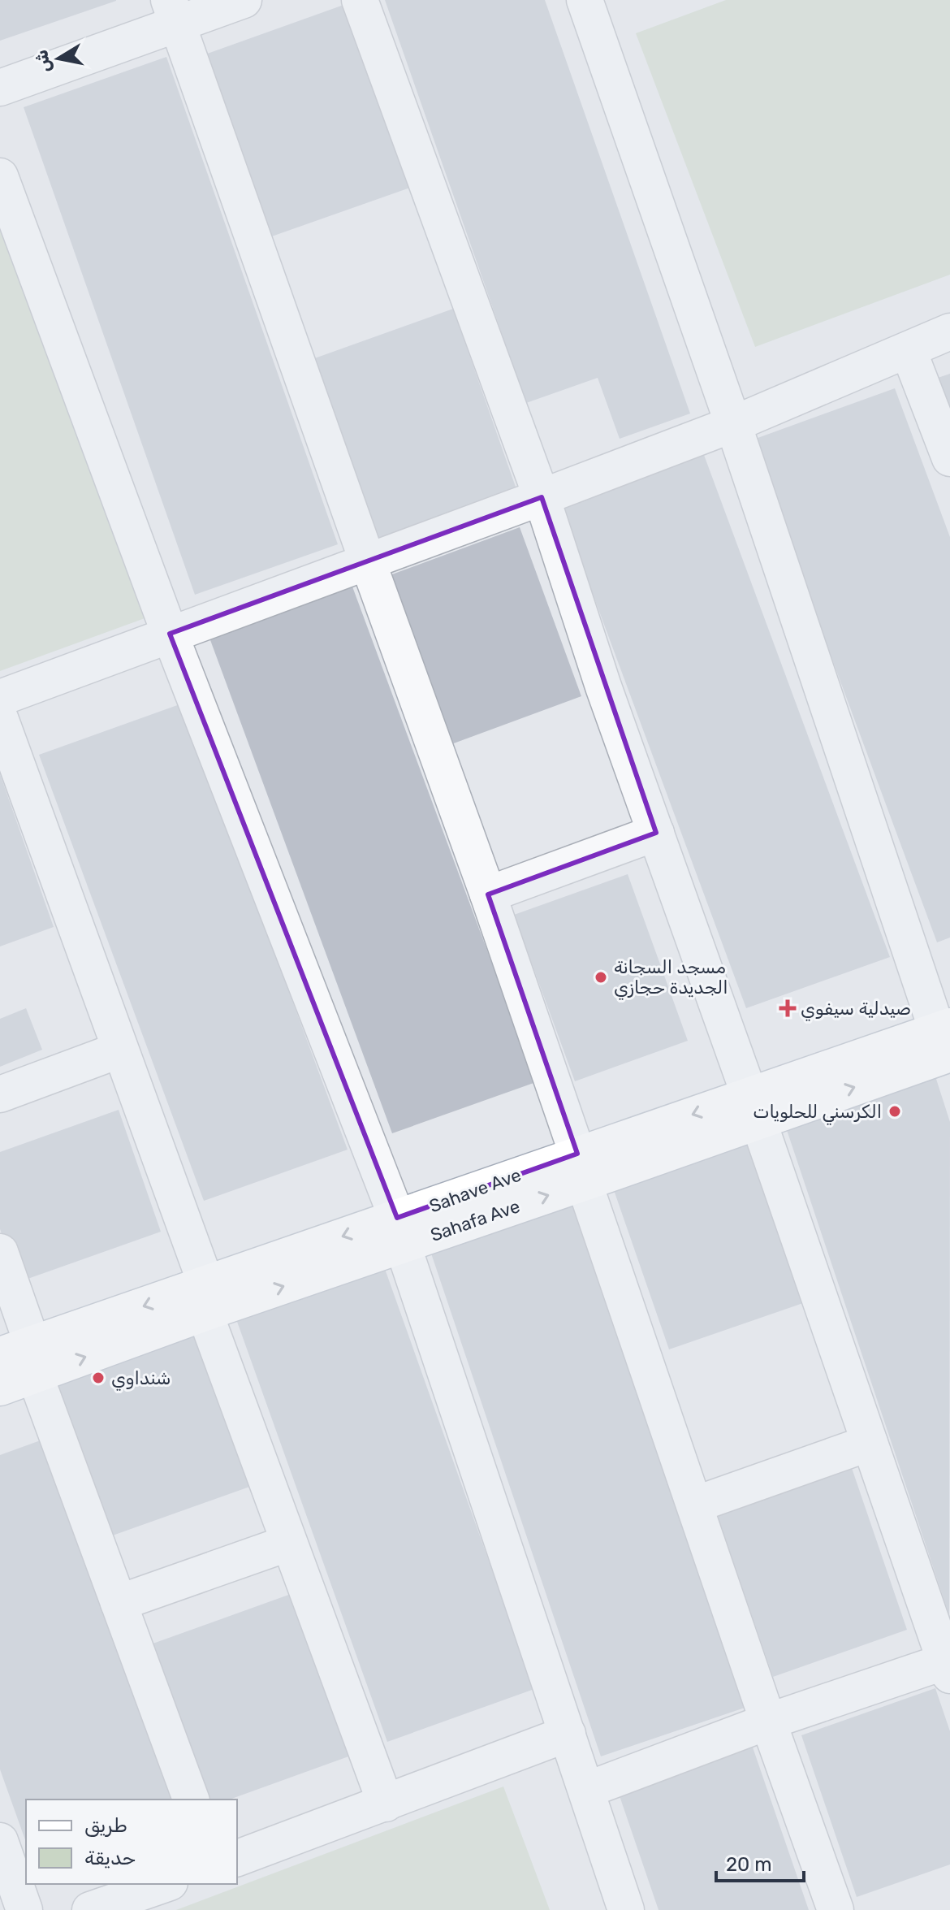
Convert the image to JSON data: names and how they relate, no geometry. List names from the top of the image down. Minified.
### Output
{"streets":{"main road":["Sahave Ave"]},"places":{"other":["مسجد السجانة الجديدة حجازي","الكرسني للحلويات","شنداوي"],"health":["صيدلية سيفوي"]},"legend":["طريق","حديقة"],"scale_bar":"20 m","north":"left"}
